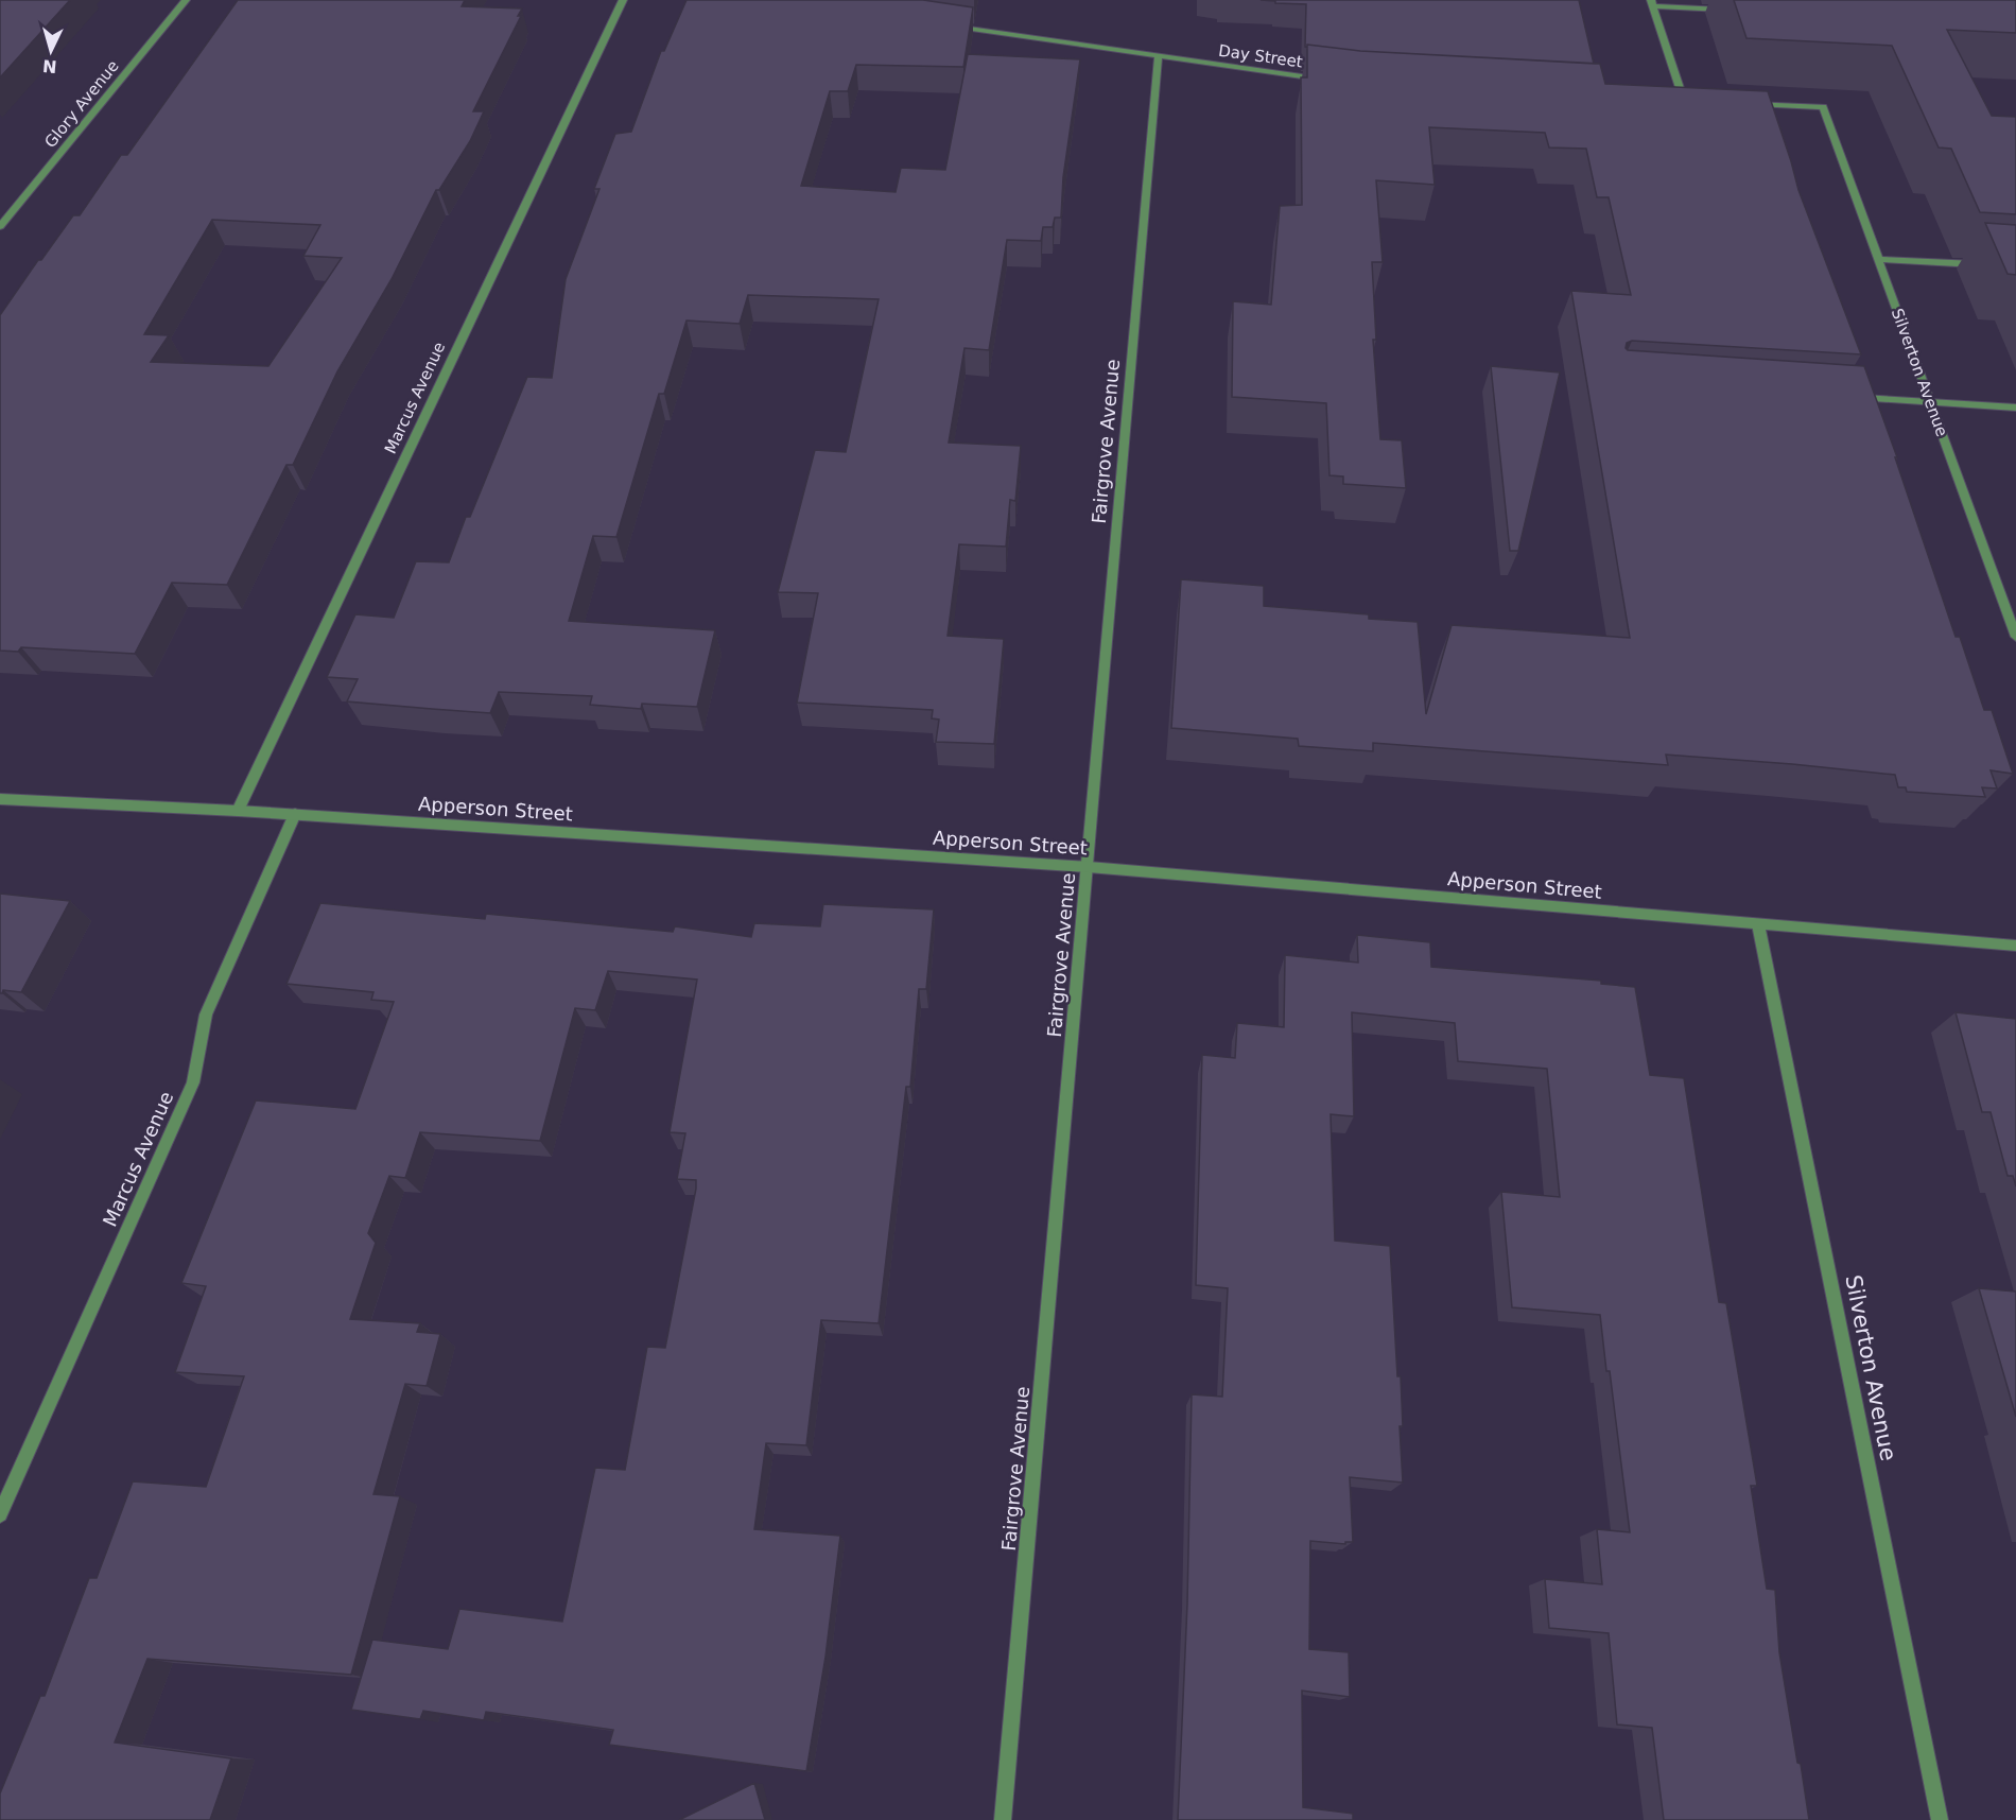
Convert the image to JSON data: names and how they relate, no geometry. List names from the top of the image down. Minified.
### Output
{"streets":{"street":["Day Street","Glory Avenue","Silverton Avenue","Marcus Avenue","Fairgrove Avenue","Apperson Street"]},"crossings":[["Day Street","Fairgrove Avenue"],["Silverton Avenue","Apperson Street"],["Marcus Avenue","Apperson Street"],["Fairgrove Avenue","Apperson Street"]],"north":"bottom"}
